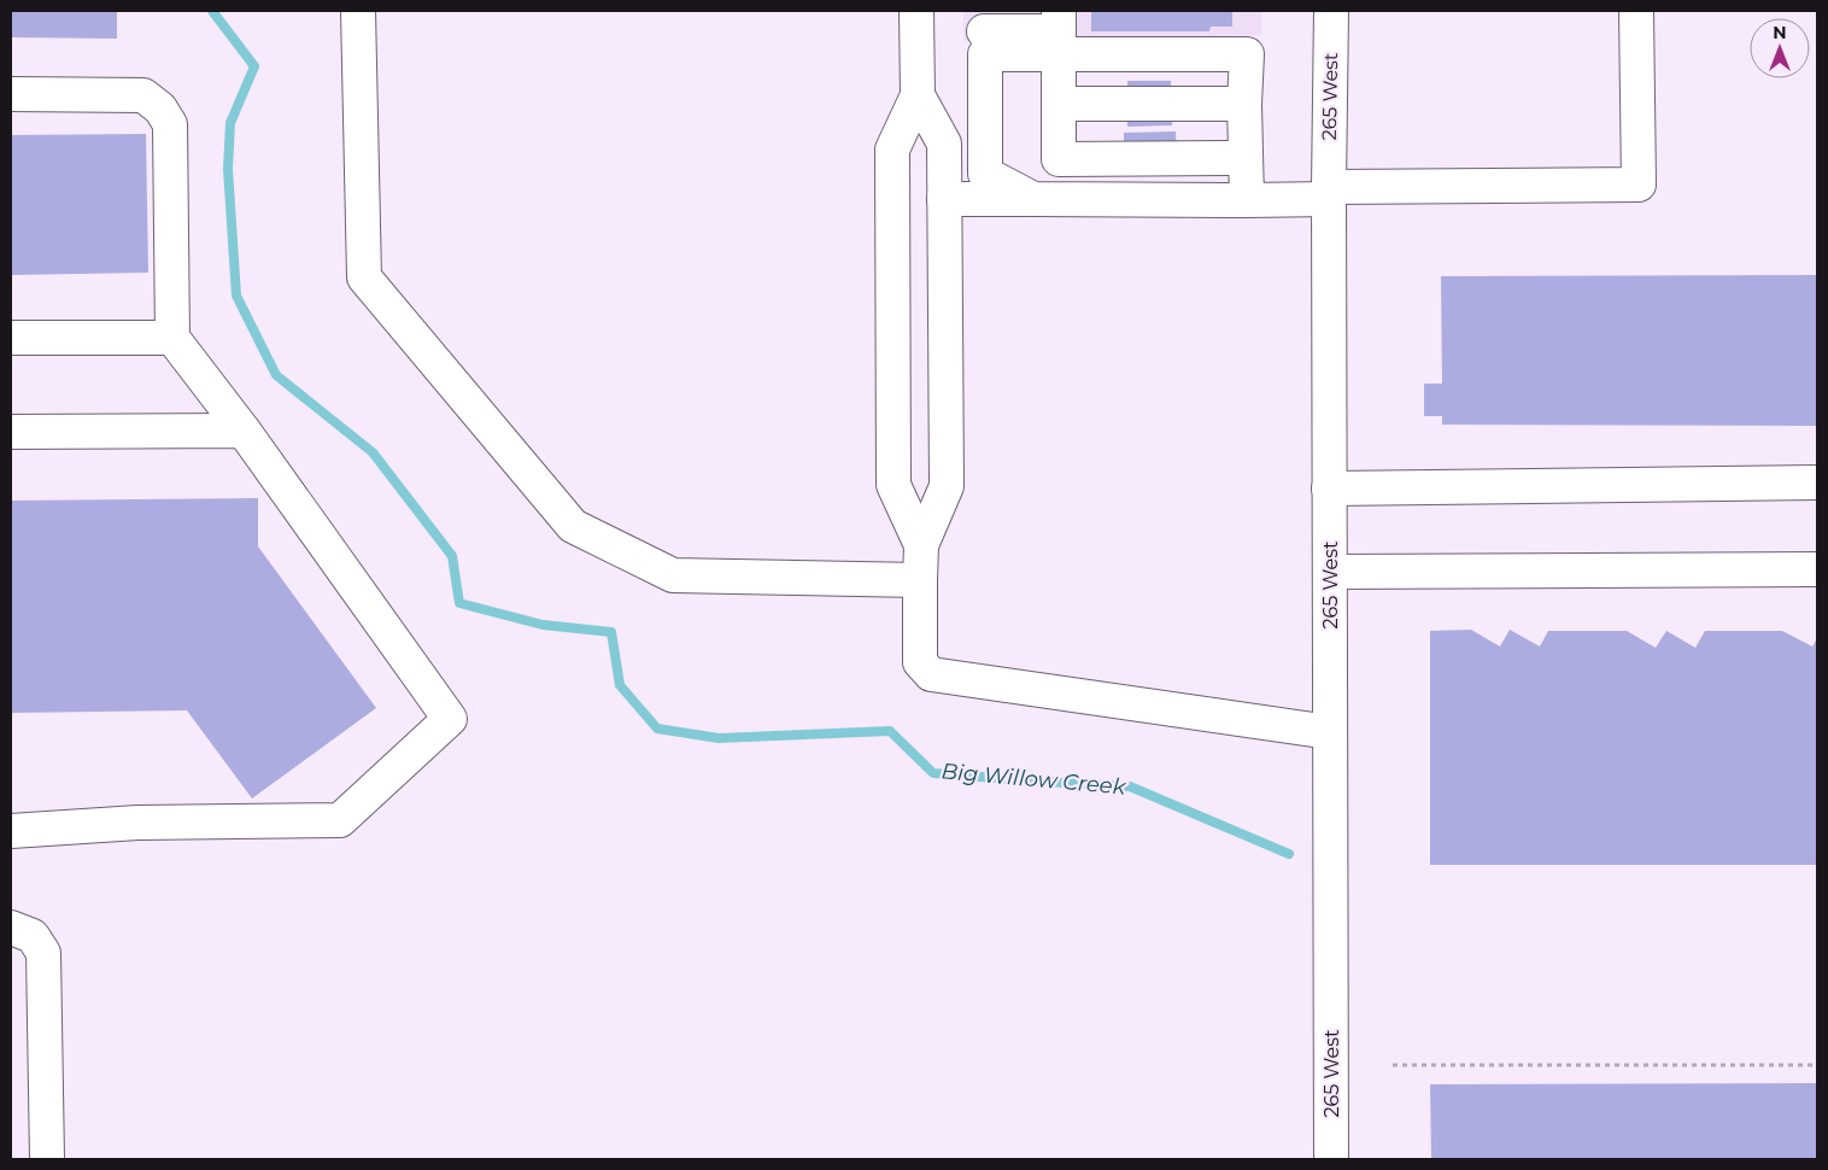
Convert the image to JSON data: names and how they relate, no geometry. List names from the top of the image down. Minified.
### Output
{"streets":{"street":["265 West"]},"water":["Big Willow Creek"],"north":"top"}
